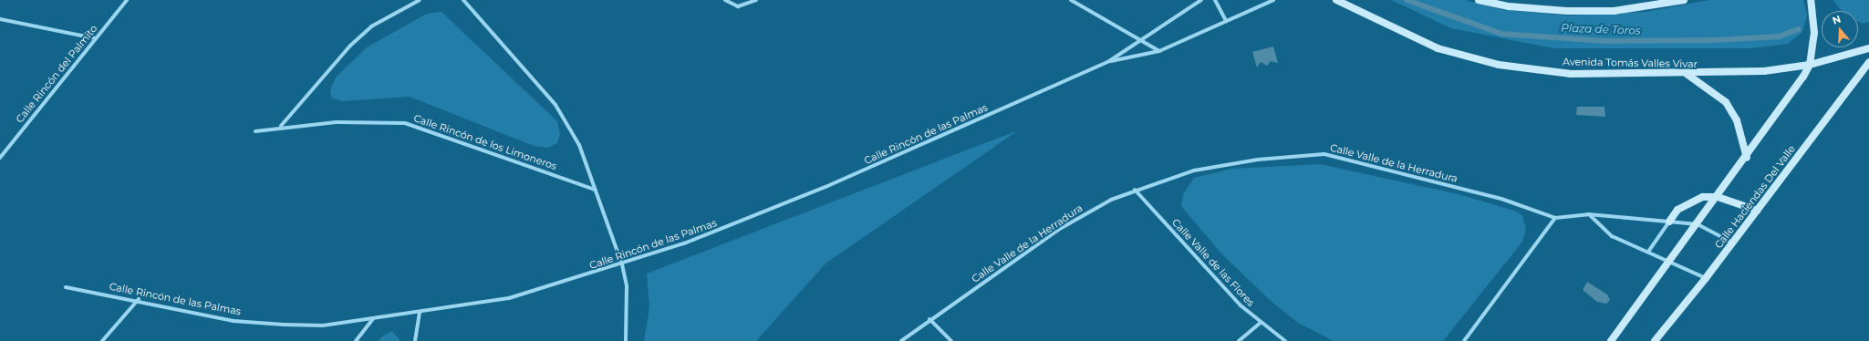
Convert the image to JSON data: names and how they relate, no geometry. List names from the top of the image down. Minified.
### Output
{"streets":{"main road":["Avenida Tomás Valles Vivar","Calle Haciendas Del Valle"],"street":["Calle Rincón del Palmito","Calle Rincón de las Palmas","Calle Rincón de los Limoneros","Calle Valle de la Herradura","Calle Valle de las Flores"]},"crossings":[["Calle Valle de la Herradura","Calle Haciendas Del Valle"],["Calle Valle de la Herradura","Calle Valle de las Flores"]],"water":["Plaza de Toros"],"north":"top"}
